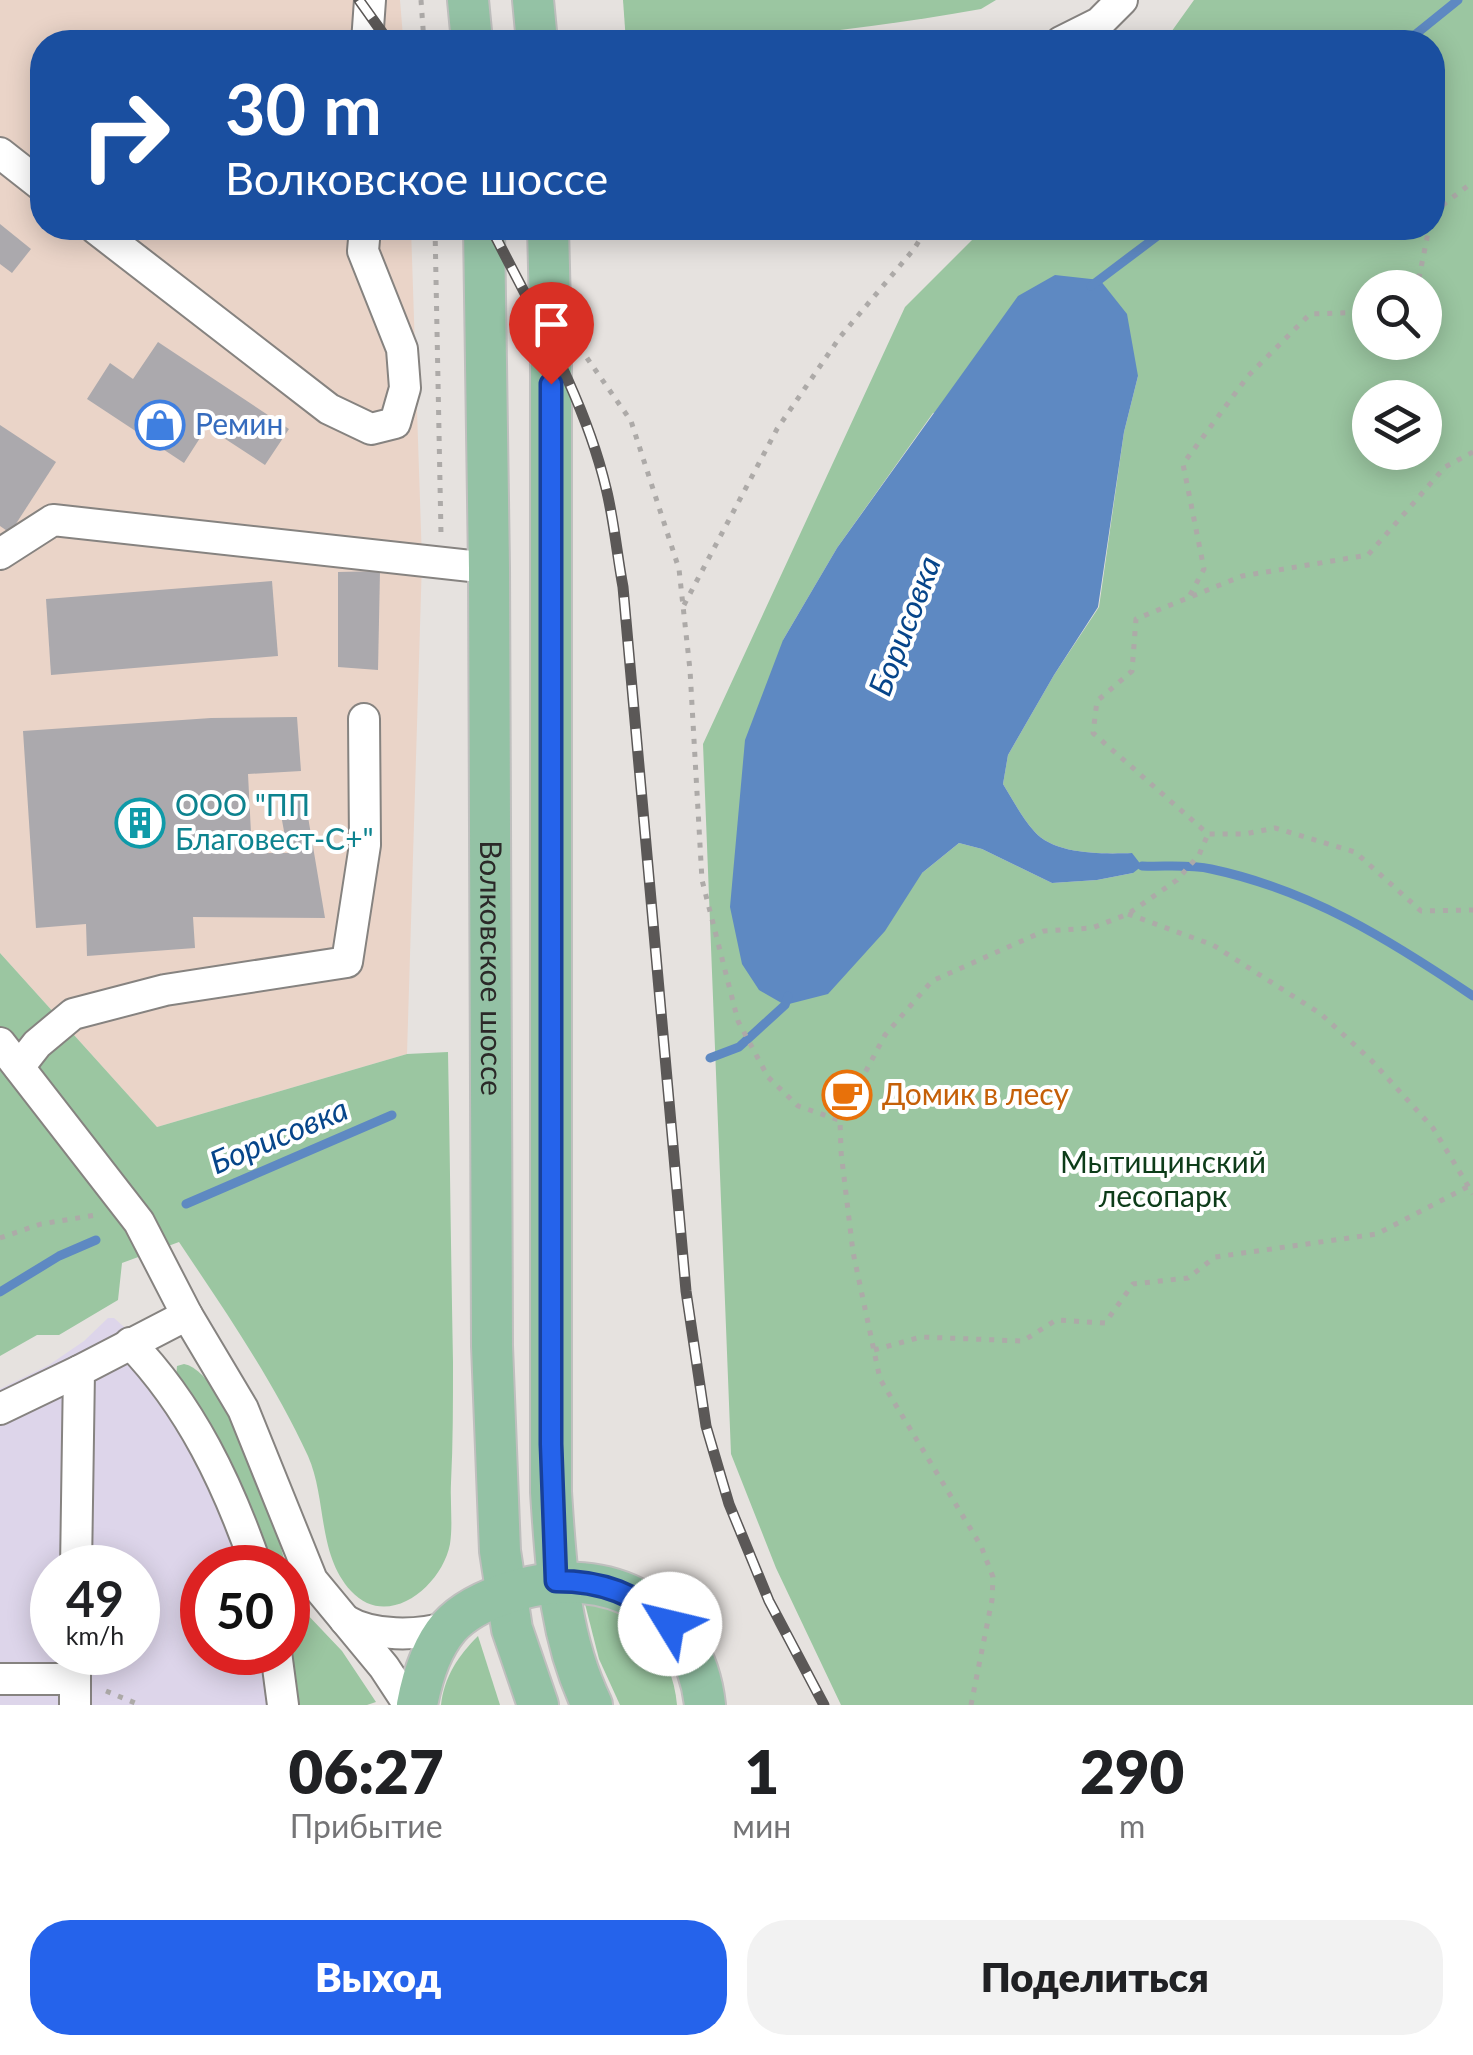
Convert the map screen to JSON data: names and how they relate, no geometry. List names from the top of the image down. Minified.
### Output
{"streets":{"main road":["Волковское шоссе"]},"water":["Борисовка"],"parks":["Мытищинский лесопарк"],"places":{"shop":["Ремин"],"building":["ООО \"ПП Благовест-С+\""],"cafe":["Домик в лесу"]},"page":{"turn":["30 m","Волковское шоссе"],"speed":"49 km/h","limit":"50","eta":["06:27","Прибытие","1","мин","290","m"],"buttons":["Выход","Поделиться"]}}
